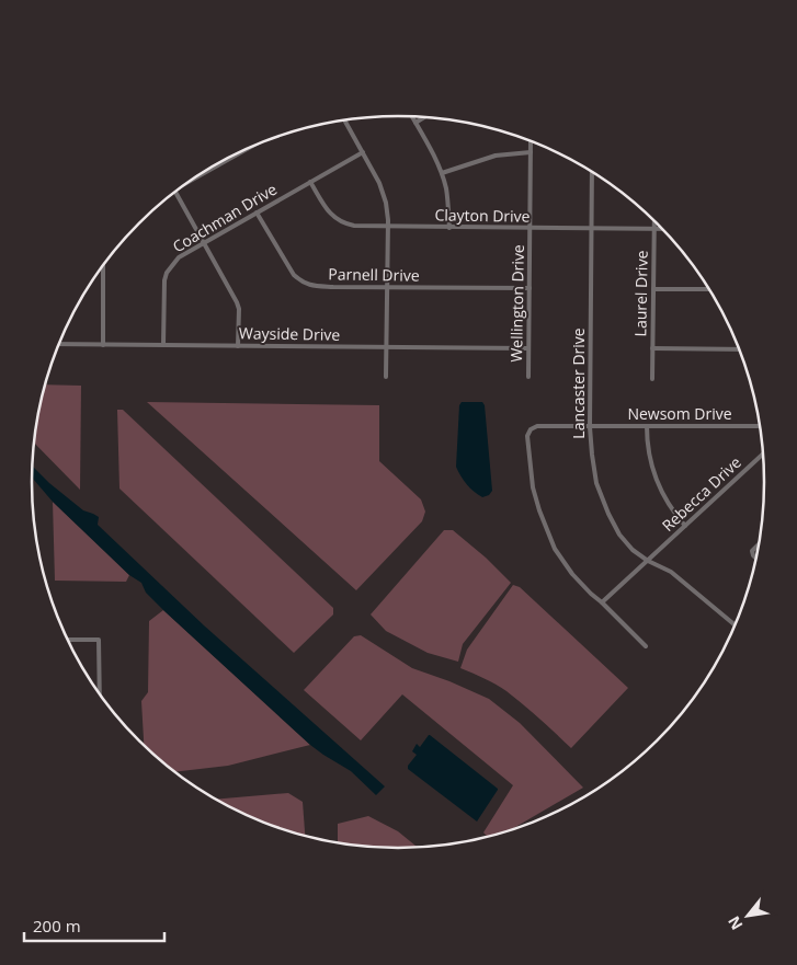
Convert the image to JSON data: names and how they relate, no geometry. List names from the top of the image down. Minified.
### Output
{"streets":{"street":["Clayton Drive","Coachman Drive","Parnell Drive","Laurel Drive","Wellington Drive","Wayside Drive","Lancaster Drive","Newsom Drive","Rebecca Drive"]},"crossings":[["Clayton Drive","Coachman Drive"],["Clayton Drive","Laurel Drive"],["Clayton Drive","Wellington Drive"],["Clayton Drive","Lancaster Drive"],["Coachman Drive","Parnell Drive"],["Coachman Drive","Wayside Drive"],["Parnell Drive","Wellington Drive"],["Wellington Drive","Wayside Drive"],["Lancaster Drive","Newsom Drive"],["Lancaster Drive","Rebecca Drive"],["Newsom Drive","Rebecca Drive"]],"scale_bar":"200 m","north":"bottom left"}
